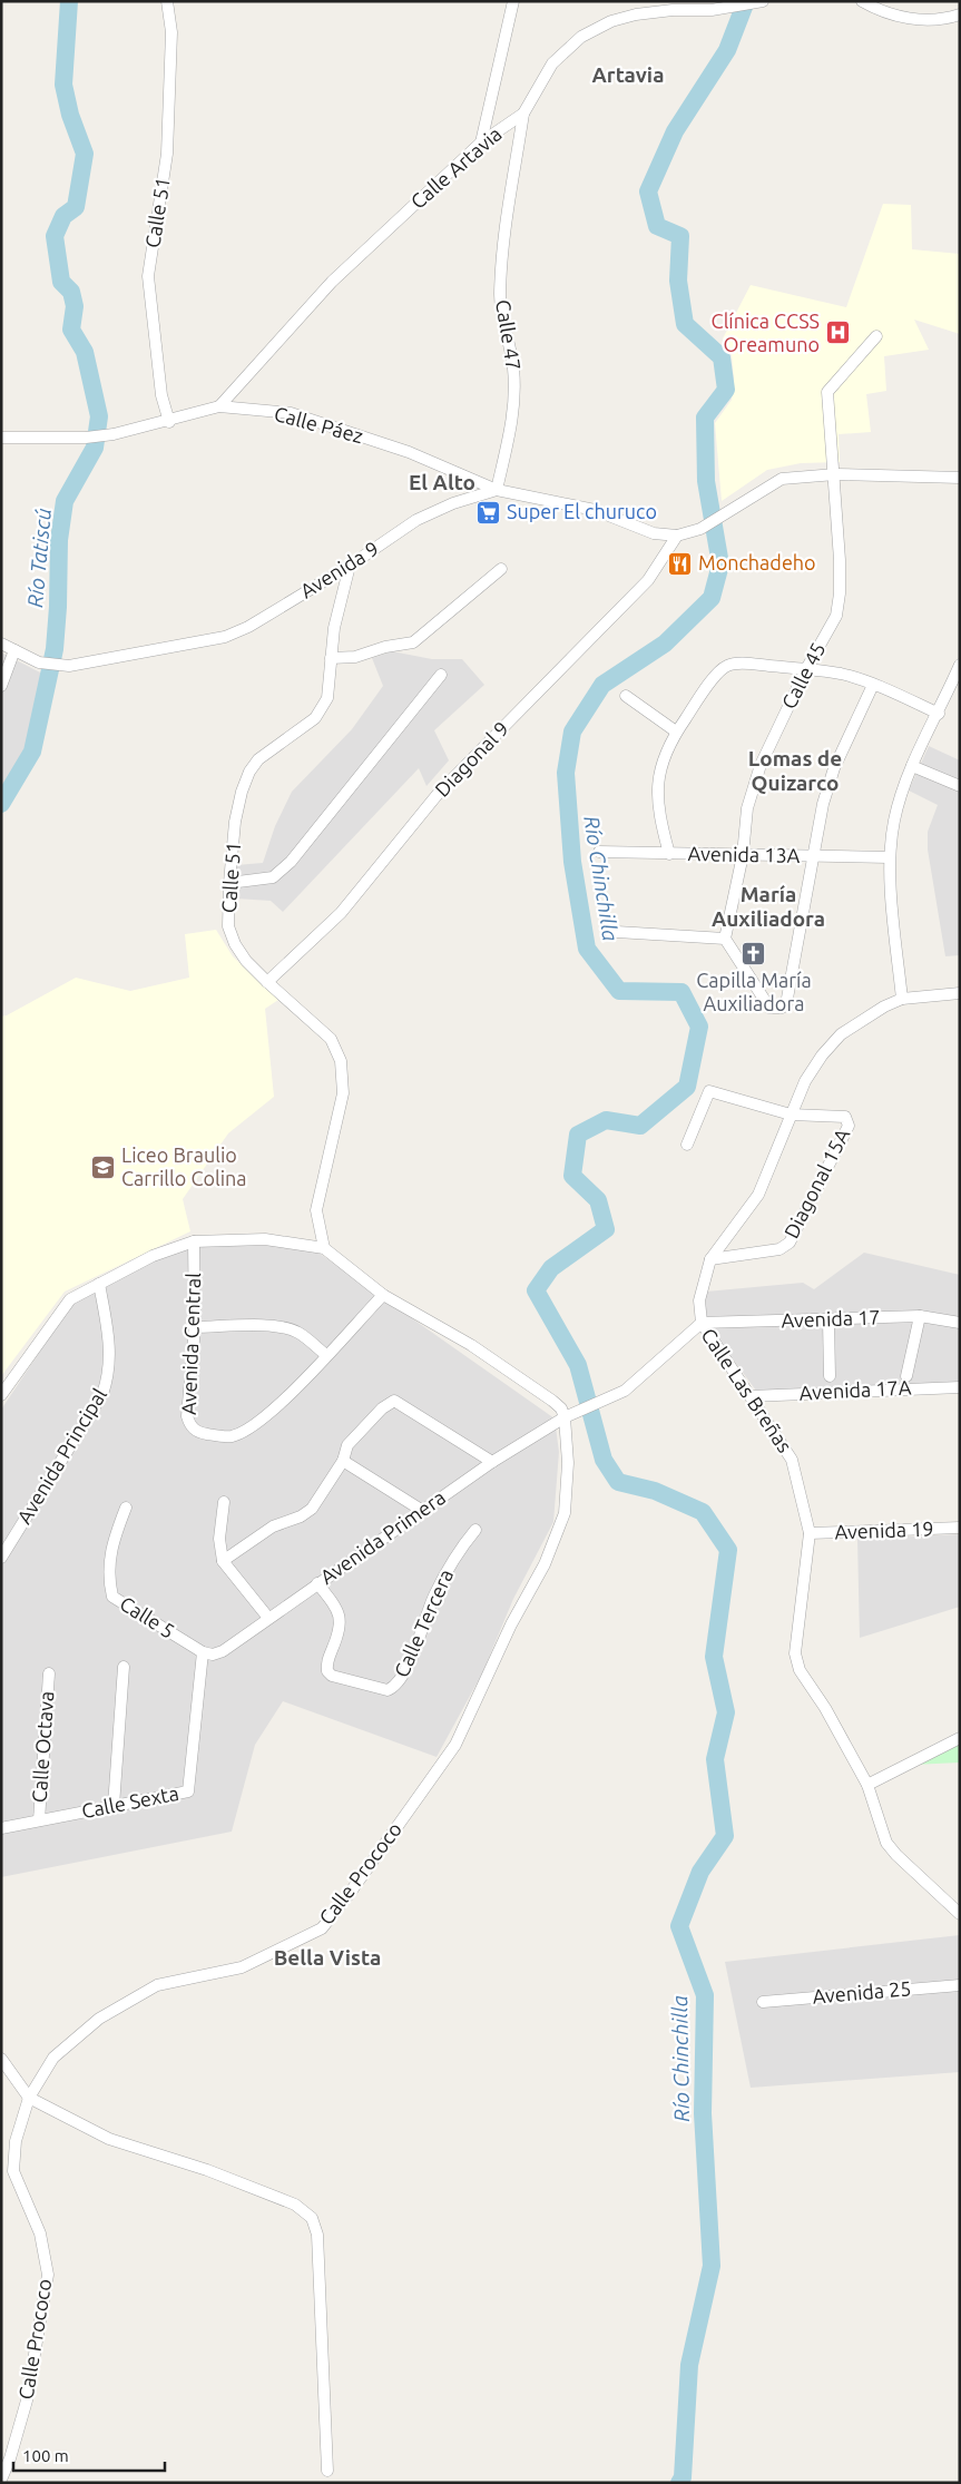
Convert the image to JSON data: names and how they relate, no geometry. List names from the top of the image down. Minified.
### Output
{"streets":{"street":["Calle Artavia","Calle 51","Calle 47","Calle Páez","Avenida 9","Calle 45","Diagonal 9","Avenida 13A","Diagonal 15A","Avenida 17","Avenida Central","Calle Las Breñas","Avenida 17A","Avenida Principal","Avenida 19","Avenida Primera","Calle 5","Calle Tercera","Calle Octava","Calle Sexta","Calle Prococo","Avenida 25"]},"crossings":[["Calle Artavia","Calle 47"],["Calle Artavia","Calle Páez"],["Calle 51","Calle Páez"],["Calle 51","Avenida 9"],["Calle 51","Diagonal 9"],["Calle 47","Calle Páez"],["Calle 47","Avenida 9"],["Calle Páez","Avenida 9"],["Avenida 9","Diagonal 9"],["Calle 45","Avenida 13A"],["Diagonal 15A","Calle Las Breñas"],["Avenida 17","Calle Las Breñas"],["Calle Las Breñas","Avenida 17A"],["Calle Las Breñas","Avenida 19"],["Avenida Primera","Calle 5"],["Avenida Primera","Calle Tercera"],["Avenida Primera","Calle Sexta"],["Avenida Primera","Calle Prococo"],["Calle 5","Calle Sexta"],["Calle Octava","Calle Sexta"]],"districts":["Artavia","El Alto","Lomas de Quizarco","María Auxiliadora","Bella Vista"],"water":["Río Tatiscú","Río Chinchilla"],"places":{"hospital":["Clínica CCSS Oreamuno"],"supermarket":["Super El churuco"],"restaurant":["Monchadeho"],"church":["Capilla María Auxiliadora"],"school or university":["Liceo Braulio Carrillo Colina"]},"scale_bar":"100 m"}
